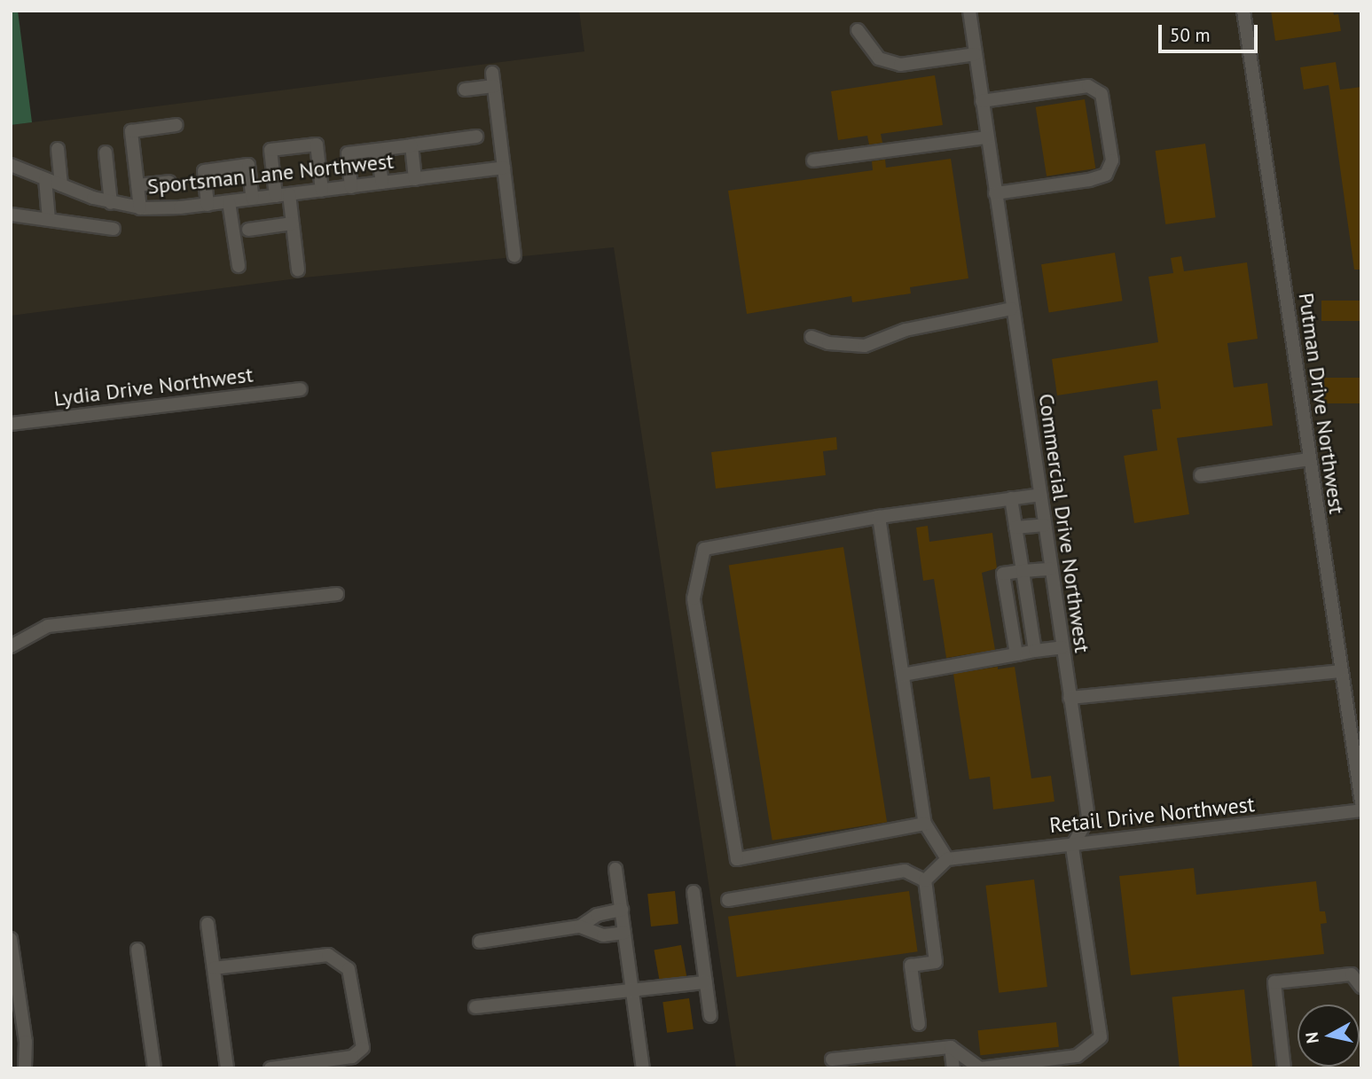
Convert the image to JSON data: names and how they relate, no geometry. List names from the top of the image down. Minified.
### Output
{"streets":{"street":["Sportsman Lane Northwest","Lydia Drive Northwest","Putman Drive Northwest","Commercial Drive Northwest","Retail Drive Northwest"]},"crossings":[["Commercial Drive Northwest","Retail Drive Northwest"]],"scale_bar":"50 m","north":"left"}
